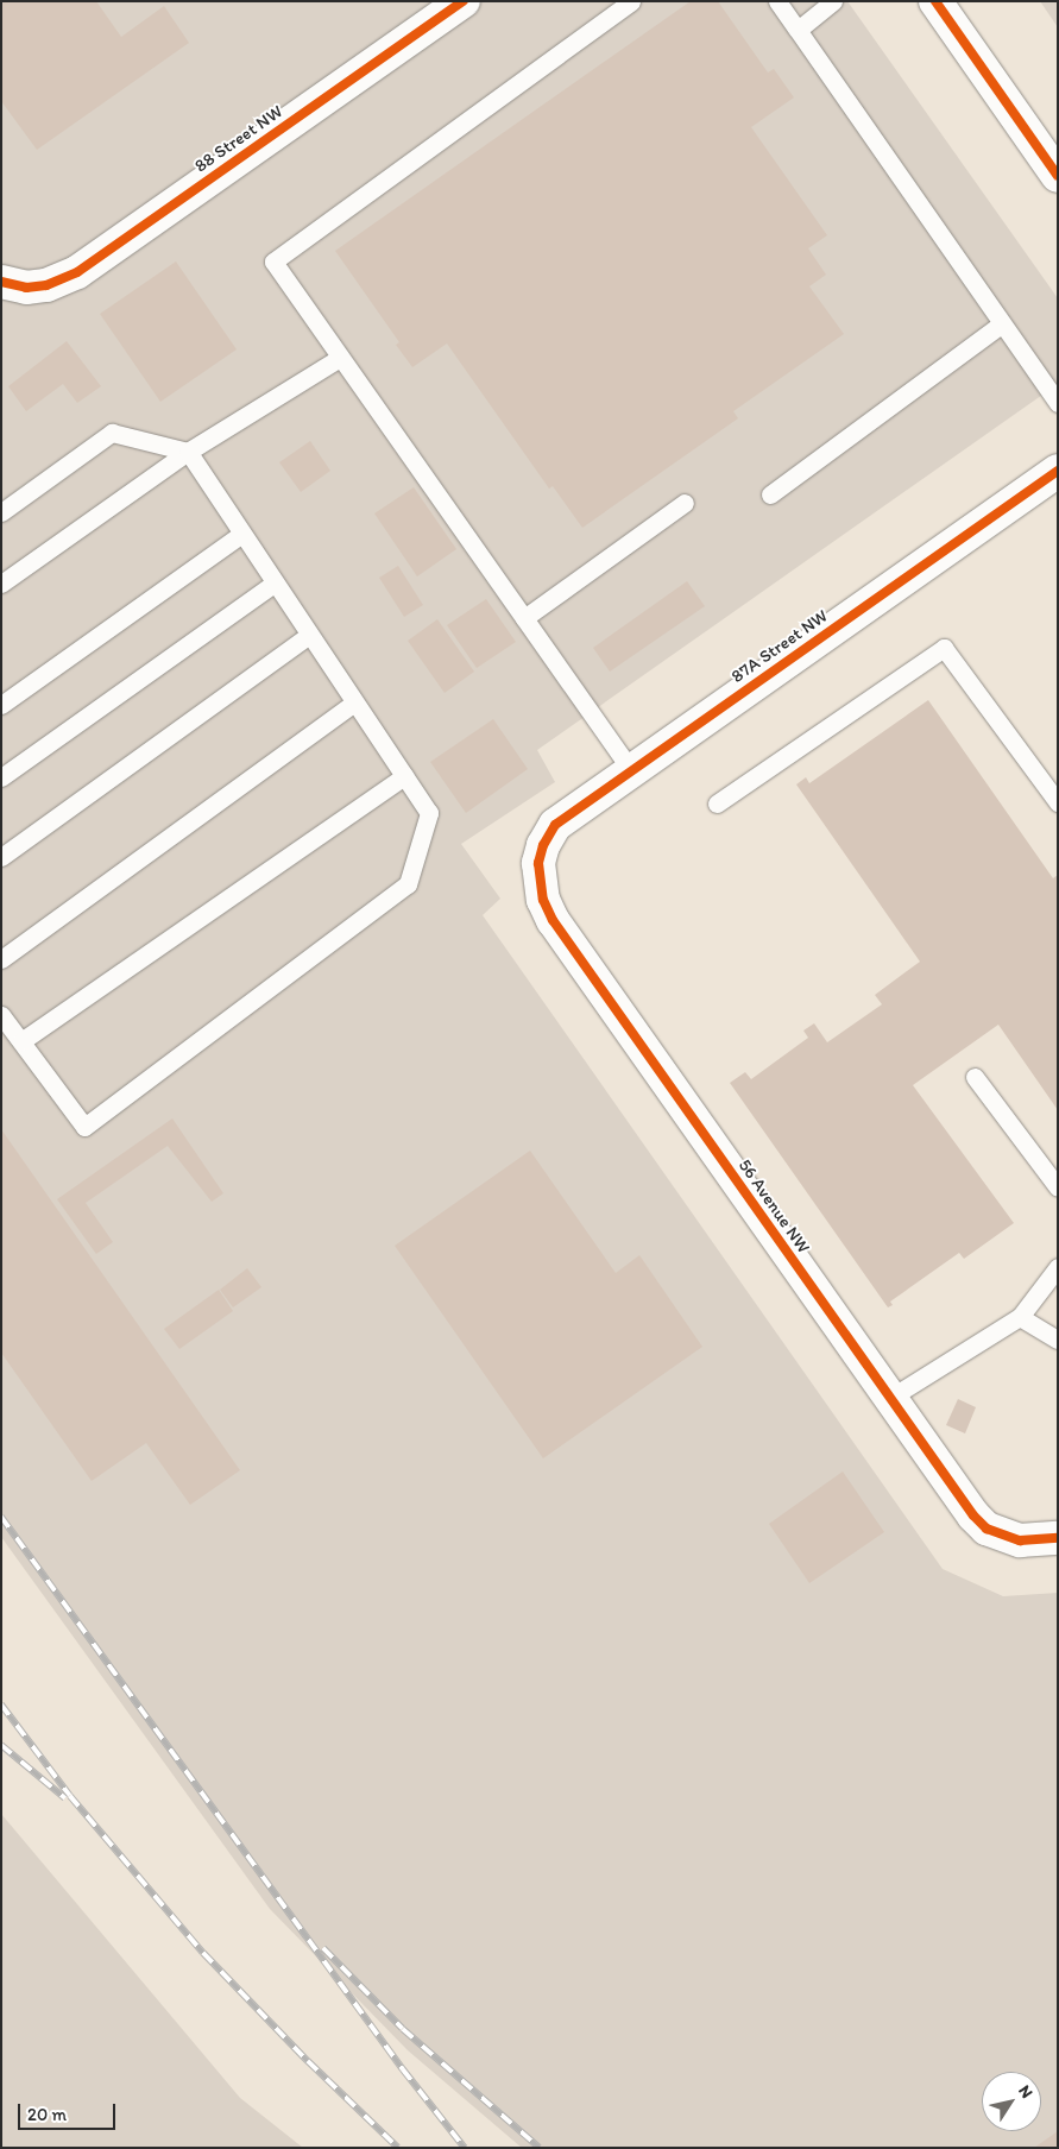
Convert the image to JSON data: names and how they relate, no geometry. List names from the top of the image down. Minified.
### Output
{"streets":{"street":["88 Street NW","87A Street NW","56 Avenue NW"]},"crossings":[["87A Street NW","56 Avenue NW"]],"scale_bar":"20 m","north":"top right"}
